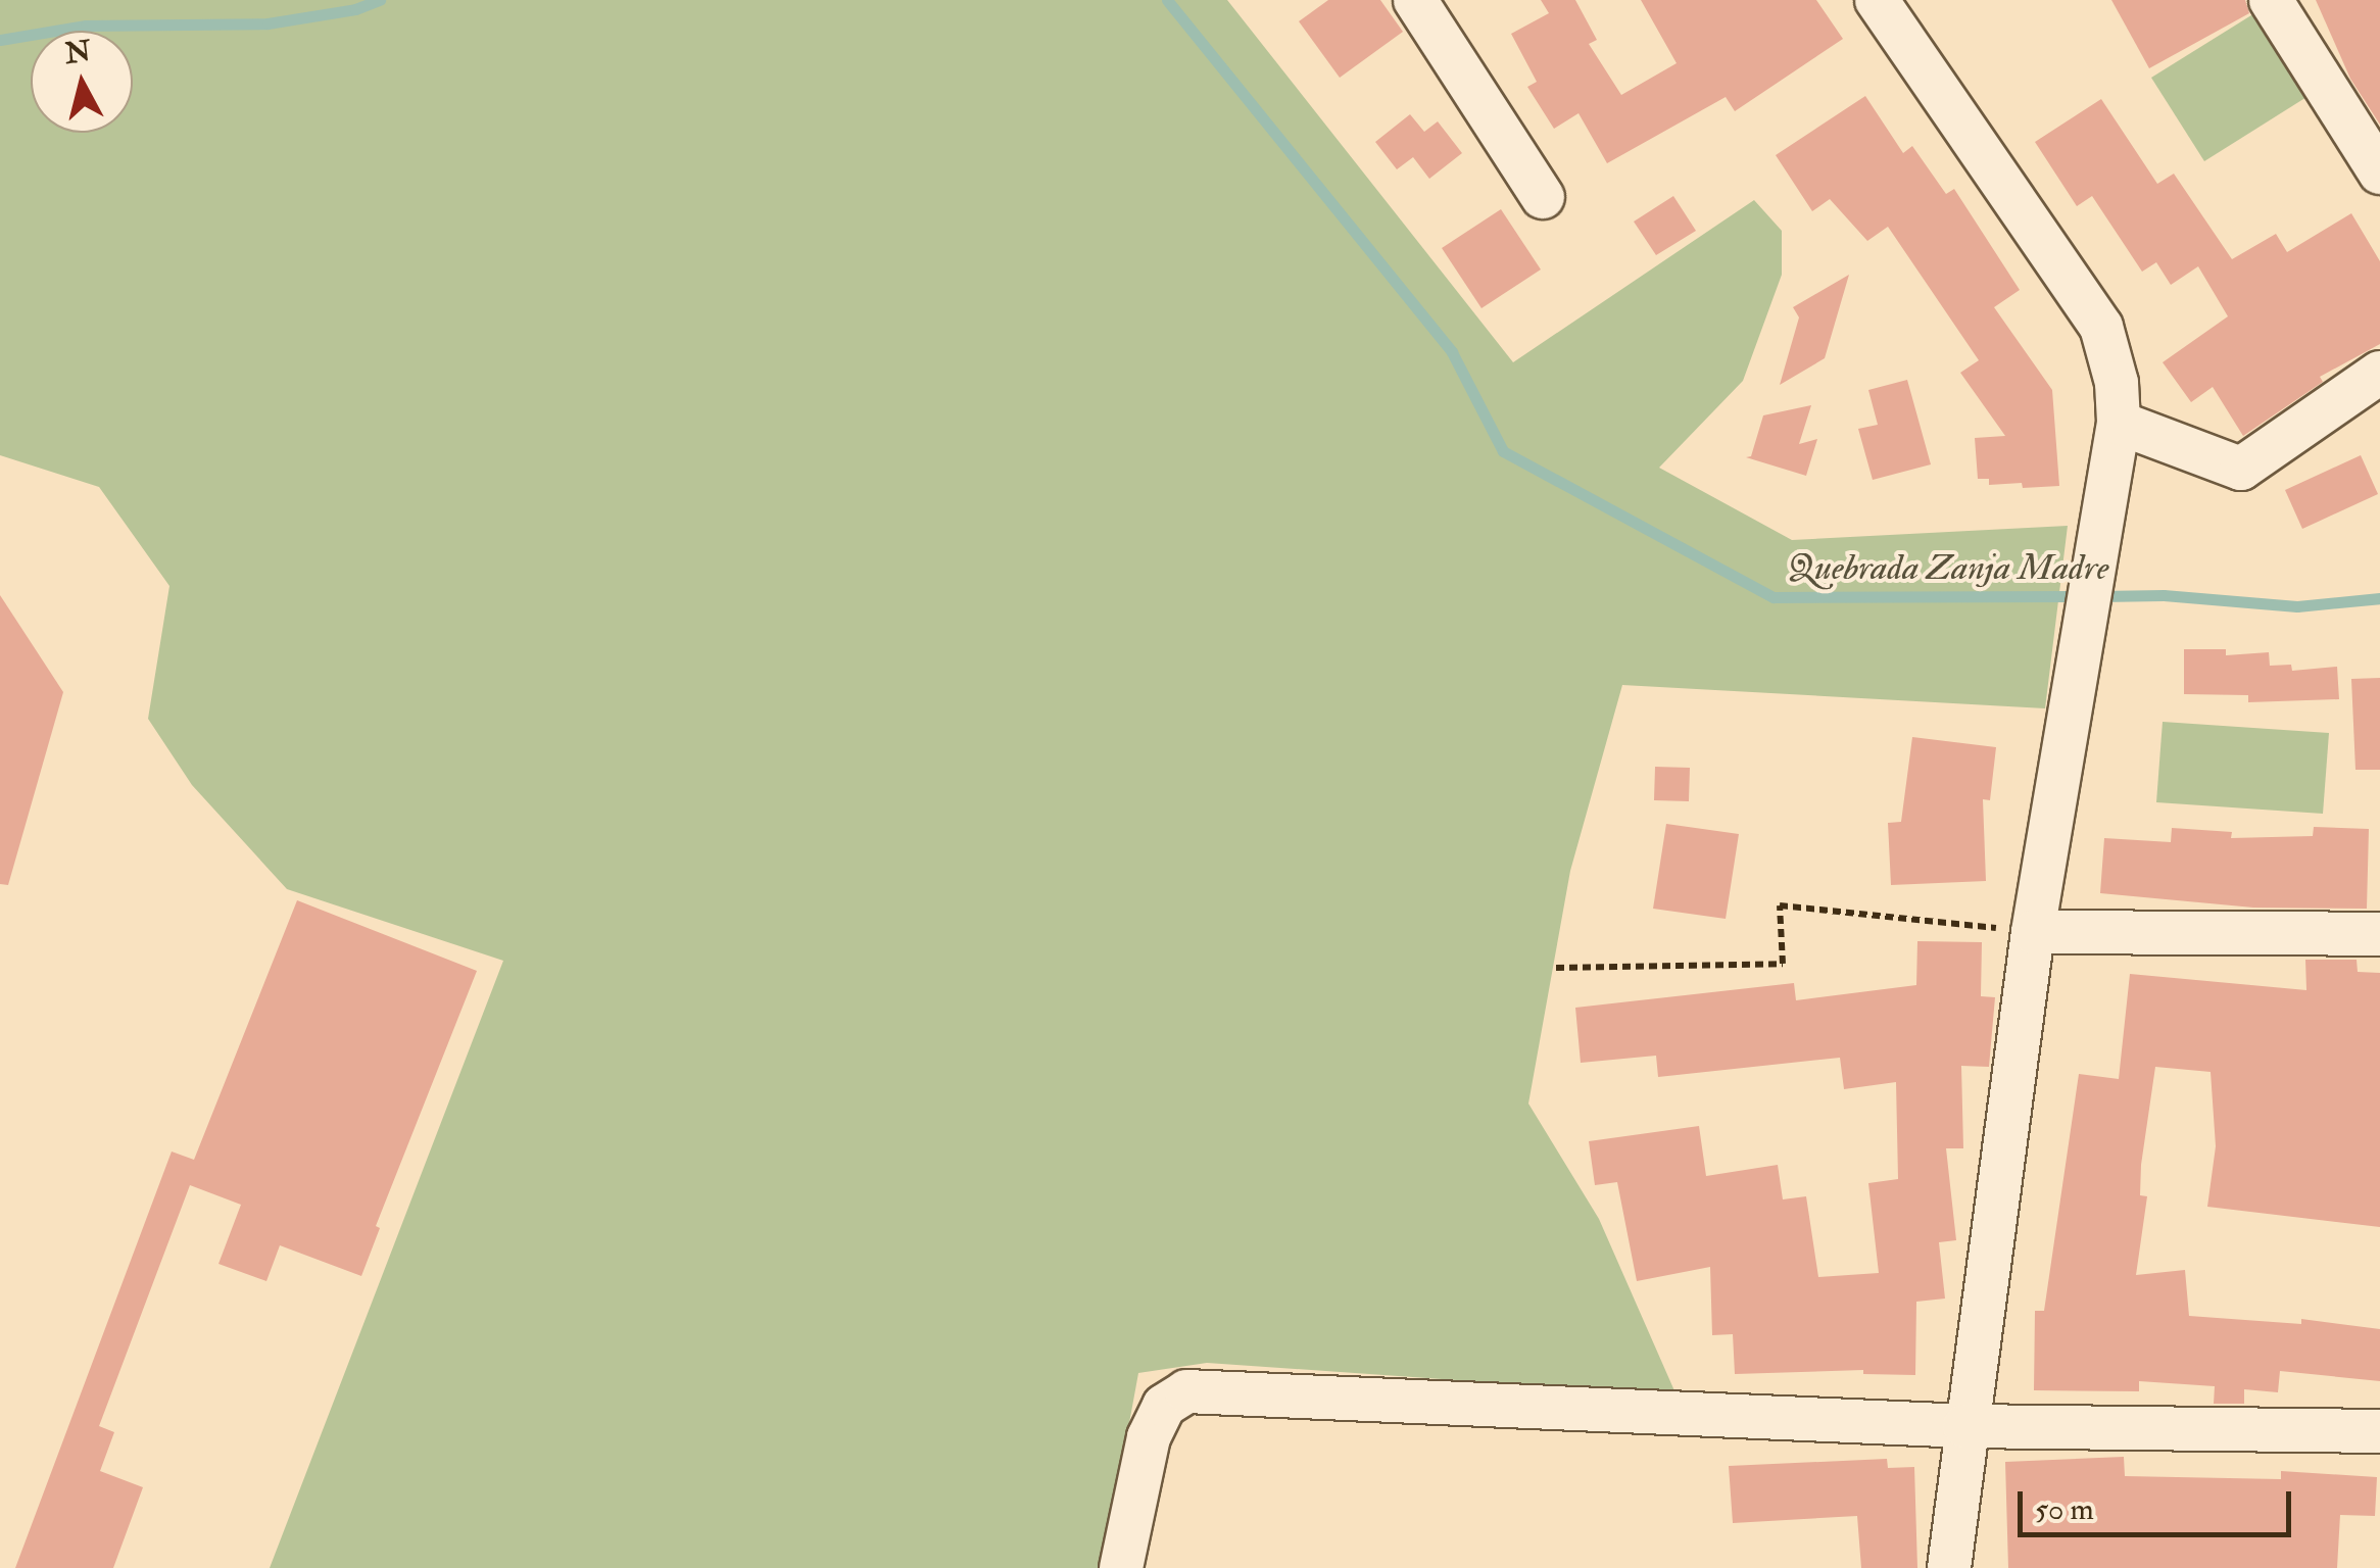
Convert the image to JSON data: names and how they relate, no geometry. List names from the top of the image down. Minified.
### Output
{"water":["Quebrada Zanja Madre"],"scale_bar":"50 m","north":"top"}
